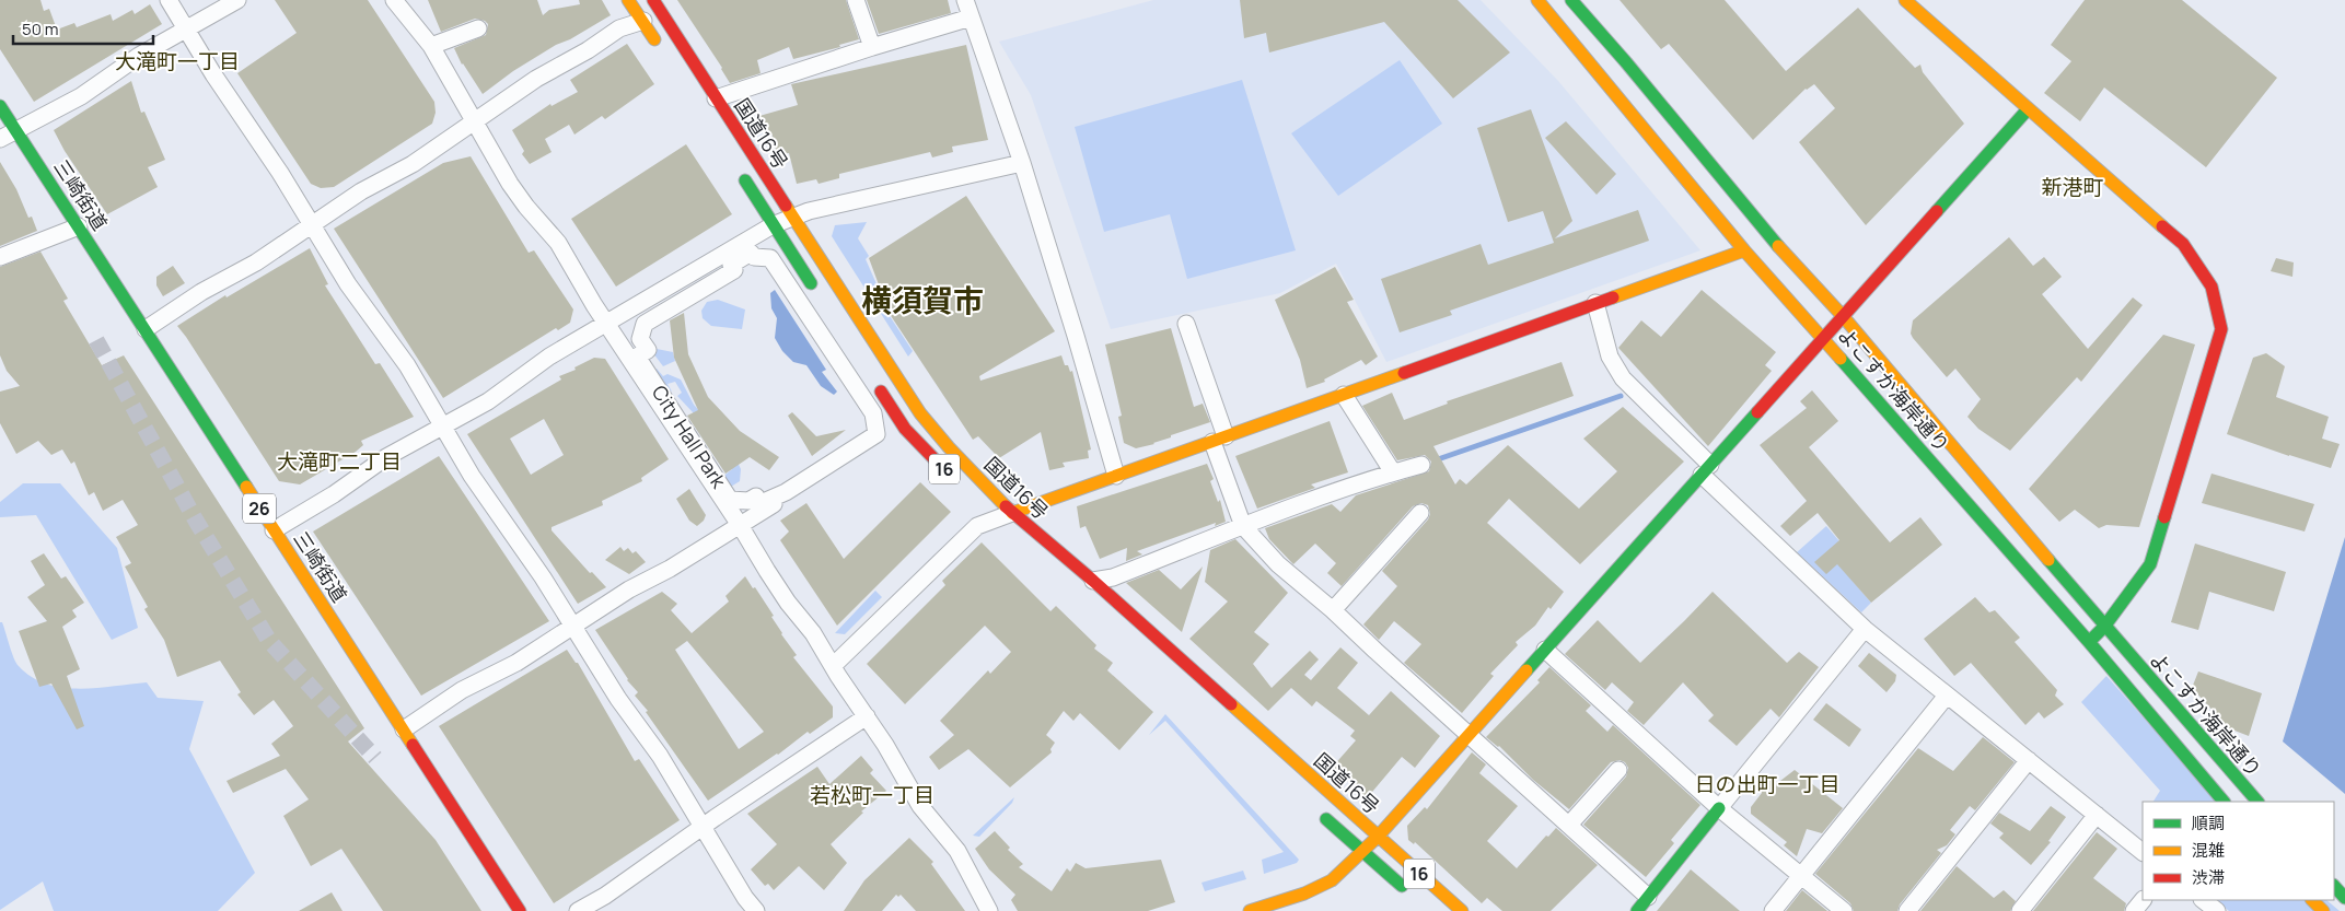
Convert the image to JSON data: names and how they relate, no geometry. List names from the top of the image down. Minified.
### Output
{"streets":{"main road":["国道16号","三崎街道","よこすか海岸通り","16","26"],"street":["City Hall Park"]},"districts":["大滝町一丁目","新港町","横須賀市","大滝町二丁目","日の出町一丁目","若松町一丁目"],"legend":["順調","混雑","渋滞"],"scale_bar":"50 m"}
